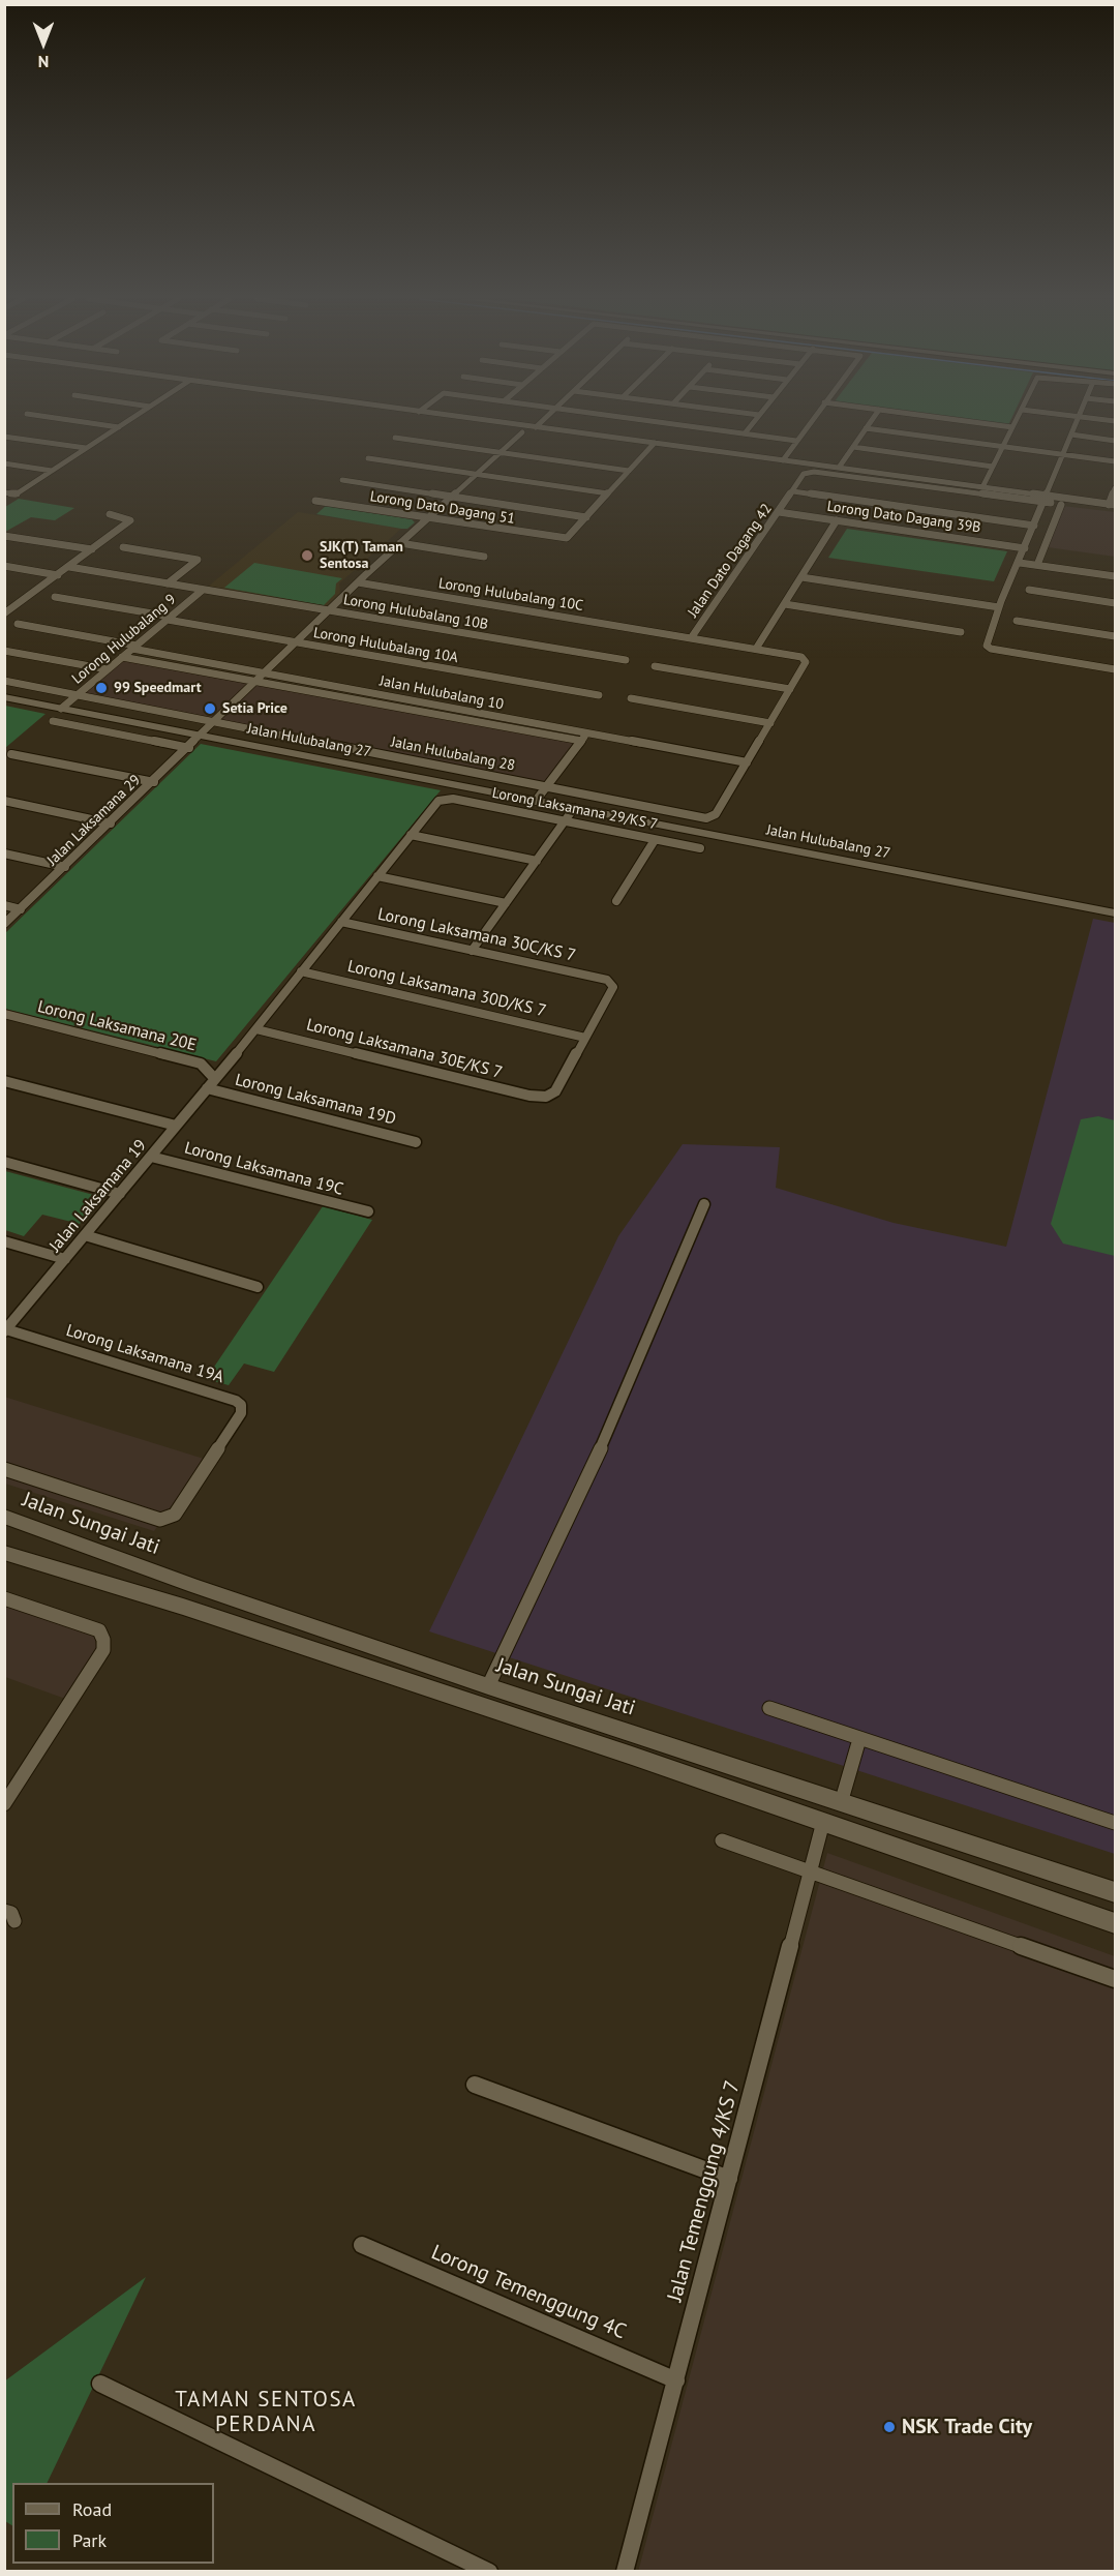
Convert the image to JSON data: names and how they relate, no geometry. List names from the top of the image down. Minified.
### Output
{"streets":{"street":["Lorong Dato Dagang 51","Lorong Dato Dagang 39B","Jalan Dato Dagang 42","Lorong Hulubalang 10C","Lorong Hulubalang 10B","Lorong Hulubalang 9","Lorong Hulubalang 10A","Jalan Hulubalang 10","Jalan Hulubalang 27","Jalan Hulubalang 28","Lorong Laksamana 29/KS 7","Jalan Laksamana 29","Lorong Laksamana 30C/KS 7","Lorong Laksamana 30D/KS 7","Lorong Laksamana 20E","Lorong Laksamana 30E/KS 7","Lorong Laksamana 19D","Lorong Laksamana 19C","Jalan Laksamana 19","Lorong Laksamana 19A","Jalan Sungai Jati","Jalan Temenggung 4/KS 7","Lorong Temenggung 4C"]},"crossings":[["Lorong Dato Dagang 51","Jalan Laksamana 29"],["Lorong Dato Dagang 39B","Jalan Dato Dagang 42"],["Jalan Dato Dagang 42","Lorong Hulubalang 10C"],["Lorong Hulubalang 10C","Jalan Laksamana 29"],["Lorong Hulubalang 10B","Lorong Hulubalang 9"],["Lorong Hulubalang 10B","Jalan Laksamana 29"],["Lorong Hulubalang 9","Lorong Hulubalang 10A"],["Lorong Hulubalang 9","Jalan Hulubalang 10"],["Lorong Hulubalang 9","Jalan Hulubalang 27"],["Lorong Hulubalang 9","Jalan Hulubalang 28"],["Lorong Hulubalang 10A","Jalan Laksamana 29"],["Jalan Hulubalang 10","Jalan Hulubalang 28"],["Jalan Hulubalang 10","Jalan Laksamana 29"],["Jalan Hulubalang 27","Jalan Laksamana 29"],["Jalan Hulubalang 28","Jalan Laksamana 29"],["Lorong Laksamana 29/KS 7","Jalan Laksamana 19"],["Lorong Laksamana 30C/KS 7","Lorong Laksamana 30D/KS 7"],["Lorong Laksamana 30C/KS 7","Lorong Laksamana 30E/KS 7"],["Lorong Laksamana 30C/KS 7","Jalan Laksamana 19"],["Lorong Laksamana 30D/KS 7","Lorong Laksamana 30E/KS 7"],["Lorong Laksamana 30D/KS 7","Jalan Laksamana 19"],["Lorong Laksamana 20E","Jalan Laksamana 19"],["Lorong Laksamana 30E/KS 7","Jalan Laksamana 19"],["Lorong Laksamana 19D","Jalan Laksamana 19"],["Lorong Laksamana 19C","Jalan Laksamana 19"],["Jalan Laksamana 19","Lorong Laksamana 19A"],["Jalan Temenggung 4/KS 7","Lorong Temenggung 4C"]],"districts":["TAMAN SENTOSA PERDANA"],"places":["SJK(T) Taman Sentosa","99 Speedmart","Setia Price","NSK Trade City"],"legend":["Road","Park"],"north":"bottom"}
